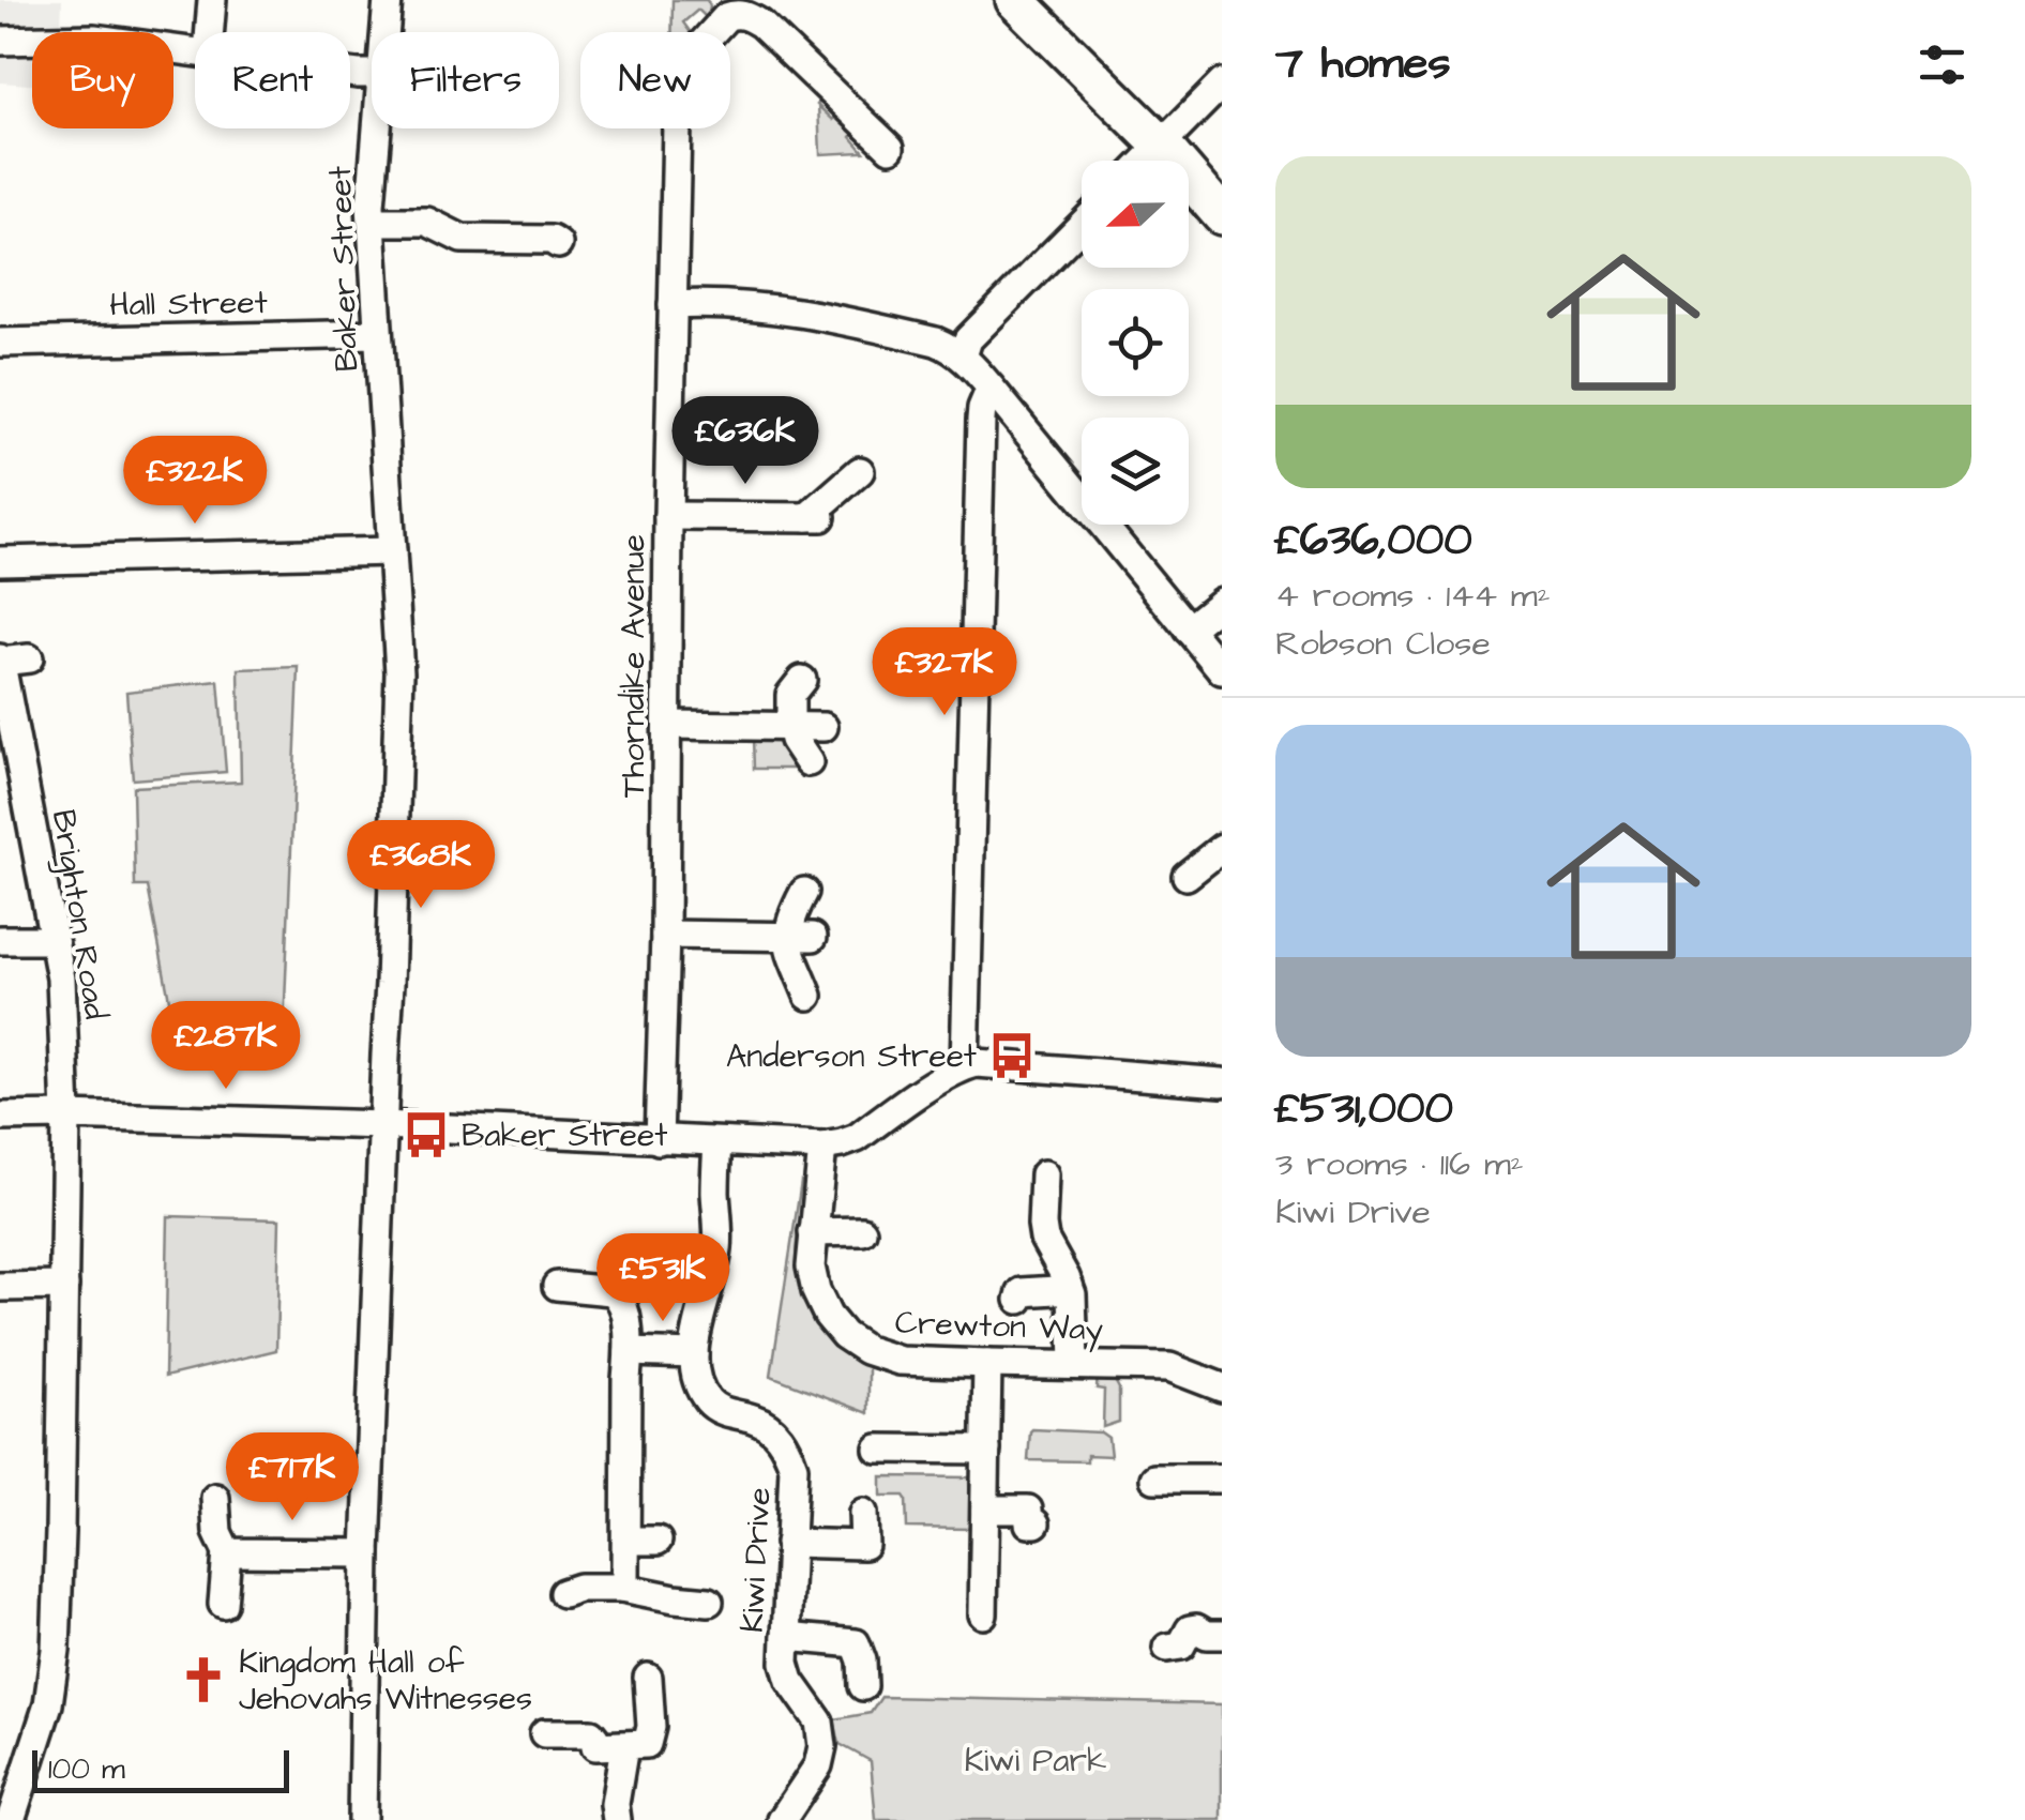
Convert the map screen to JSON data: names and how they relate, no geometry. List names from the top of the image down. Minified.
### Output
{"streets":{"street":["Baker Street","Hall Street","Thorndike Avenue","Brighton Road","Crewton Way","Kiwi Drive"]},"crossings":[["Baker Street","Hall Street"]],"parks":["Kiwi Park"],"places":{"bus stop":["Anderson Street","Baker Street"],"church":["Kingdom Hall of Jehovahs Witnesses"]},"scale_bar":"100 m","north":"left","page":{"heading":"7 homes","chip":["Buy","Rent","Filters","New"],"list":[{"name":"£636,000","note":"4 rooms · 144 m² · Robson Close"},{"name":"£531,000","note":"3 rooms · 116 m² · Kiwi Drive"}],"price":["£636K","£322K","£327K","£368K","£287K","£531K","£717K"],"scale":"100 m"}}
